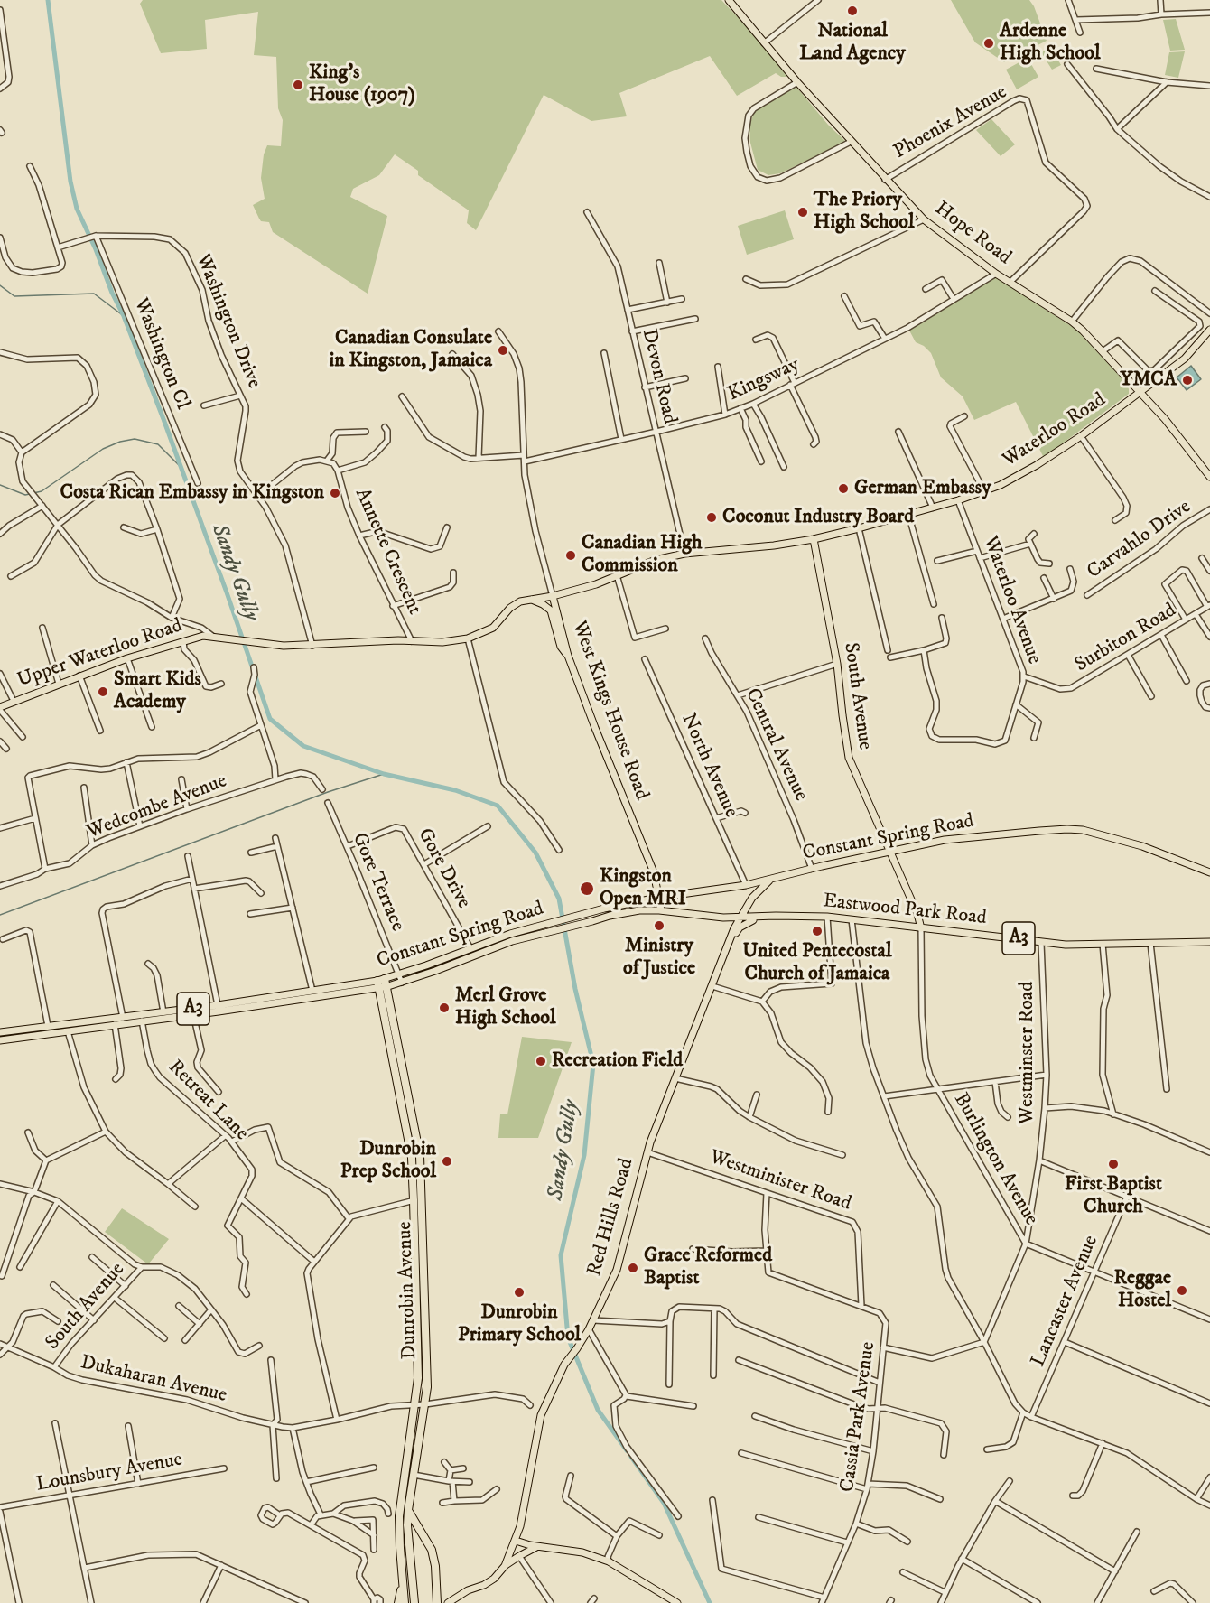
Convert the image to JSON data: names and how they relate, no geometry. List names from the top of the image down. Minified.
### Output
{"streets":{"highway":["Dunrobin Avenue"],"main road":["Hope Road","Waterloo Road","Upper Waterloo Road","South Avenue","West Kings House Road","Constant Spring Road","Eastwood Park Road","A3","Red Hills Road"],"street":["Phoenix Avenue","Washington Drive","Washington Cl","Devon Road","Kingsway","Carvahlo Drive","Annette Crescent","Waterloo Avenue","Surbiton Road","Central Avenue","North Avenue","Wedcombe Avenue","Gore Drive","Gore Terrace","Westminster Road","Retreat Lane","Burlington Avenue","Westminister Road","Lancaster Avenue","Dukaharan Avenue","Cassia Park Avenue","Lounsbury Avenue"]},"crossings":[["Phoenix Avenue","Hope Road"],["Hope Road","Kingsway"],["Hope Road","Waterloo Road"],["Washington Drive","Washington Cl"],["Devon Road","Kingsway"],["Devon Road","Waterloo Road"],["Kingsway","West Kings House Road"],["Waterloo Road","Annette Crescent"],["Waterloo Road","Waterloo Avenue"],["Waterloo Road","South Avenue"],["Waterloo Road","West Kings House Road"],["Waterloo Avenue","Surbiton Road"],["South Avenue","Constant Spring Road"],["South Avenue","Eastwood Park Road"],["South Avenue","Burlington Avenue"],["South Avenue","Dukaharan Avenue"],["West Kings House Road","Constant Spring Road"],["West Kings House Road","Eastwood Park Road"],["Central Avenue","Constant Spring Road"],["North Avenue","Constant Spring Road"],["Constant Spring Road","Gore Drive"],["Constant Spring Road","Gore Terrace"],["Constant Spring Road","Eastwood Park Road"],["Constant Spring Road","Retreat Lane"],["Constant Spring Road","Red Hills Road"],["Constant Spring Road","Dunrobin Avenue"],["Gore Drive","Gore Terrace"],["Eastwood Park Road","Westminster Road"],["Eastwood Park Road","Burlington Avenue"],["Eastwood Park Road","Red Hills Road"],["Westminster Road","Burlington Avenue"],["Burlington Avenue","Lancaster Avenue"],["Westminister Road","Red Hills Road"],["Westminister Road","Cassia Park Avenue"],["Dunrobin Avenue","Dukaharan Avenue"]],"water":["Sandy Gully"],"places":["National Land Agency","Ardenne High School","King's House (1907)","The Priory High School","Canadian Consulate in Kingston, Jamaica","YMCA","German Embassy","Costa Rican Embassy in Kingston","Coconut Industry Board","Canadian High Commission","Smart Kids Academy","Kingston Open MRI","Ministry of Justice","United Pentecostal Church of Jamaica","Merl Grove High School","Recreation Field","Dunrobin Prep School","First Baptist Church","Grace Reformed Baptist","Reggae Hostel","Dunrobin Primary School"]}
